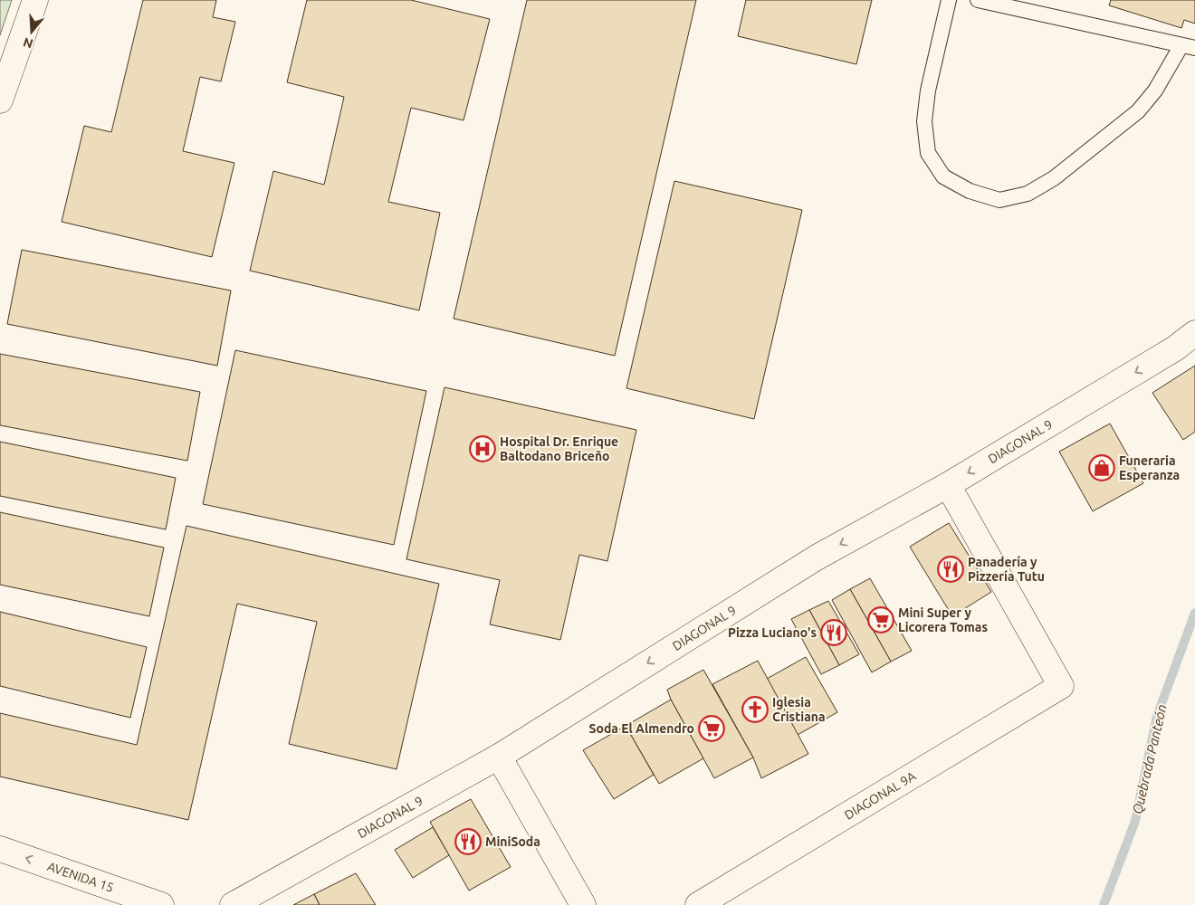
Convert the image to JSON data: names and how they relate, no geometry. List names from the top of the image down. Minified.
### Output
{"streets":{"street":["DIAGONAL 9","DIAGONAL 9A","AVENIDA 15"]},"crossings":[["DIAGONAL 9","DIAGONAL 9A"]],"one_way":["DIAGONAL 9","AVENIDA 15"],"water":["Quebrada Panteón"],"places":{"hospital":["Hospital Dr. Enrique Baltodano Briceño"],"shop":["Funeraria Esperanza"],"restaurant":["Panadería y Pizzería Tutu","Pizza Luciano's","MiniSoda"],"supermarket":["Mini Super y Licorera Tomas","Soda El Almendro"],"church":["Iglesia Cristiana"]},"north":"bottom"}
